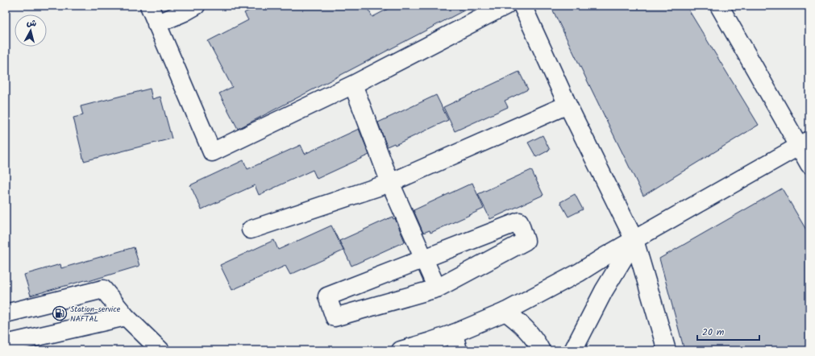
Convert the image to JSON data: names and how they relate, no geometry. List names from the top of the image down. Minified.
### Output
{"places":{"fuel station":["Station-service NAFTAL"]},"scale_bar":"20 m","north":"top"}
